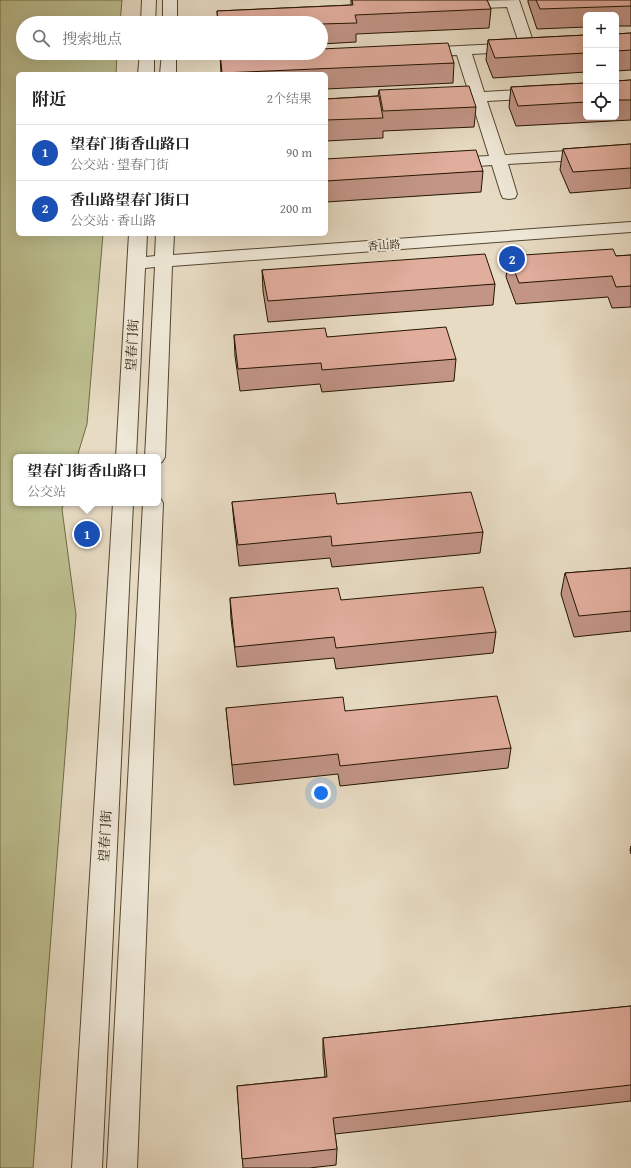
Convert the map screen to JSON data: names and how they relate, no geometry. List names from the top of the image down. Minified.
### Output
{"streets":{"street":["香山路","望春门街"]},"crossings":[["香山路","望春门街"]],"page":{"map_buttons":["+","−"],"search":"搜索地点","heading":["附近","2个结果"],"list":[{"mark":"1","name":"望春门街香山路口","note":"公交站 · 望春门街","value":"90 m"},{"mark":"2","name":"香山路望春门街口","note":"公交站 · 香山路","value":"200 m"}],"pins":["2","1"],"popup":["望春门街香山路口","公交站"]}}
